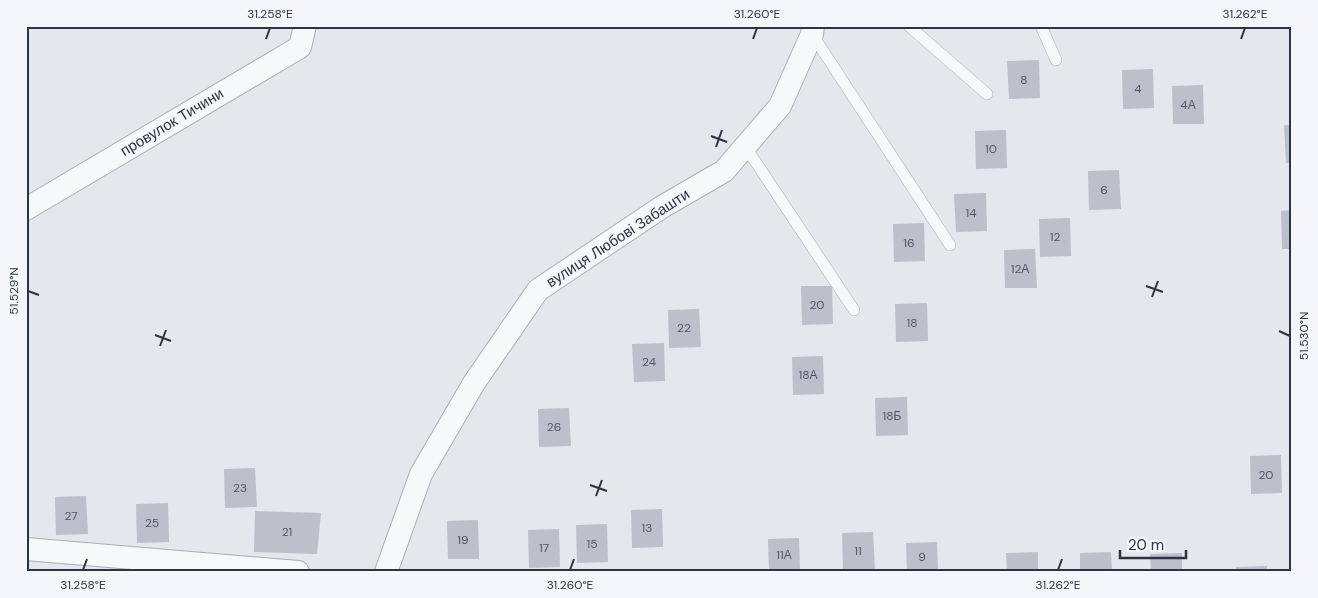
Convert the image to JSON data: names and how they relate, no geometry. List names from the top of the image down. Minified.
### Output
{"streets":{"street":["провулок Тичини","вулиця Любові Забашти"]},"house_numbers":["8","4","4А","10","6","14","12","16","12А","20","18","22","24","18А","18Б","26","20","23","27","25","13","21","19","15","17","11","11А","9"],"scale_bar":"20 m","coordinates":["31.258°E","31.260°E","31.262°E","51.529°N","51.530°N"]}
